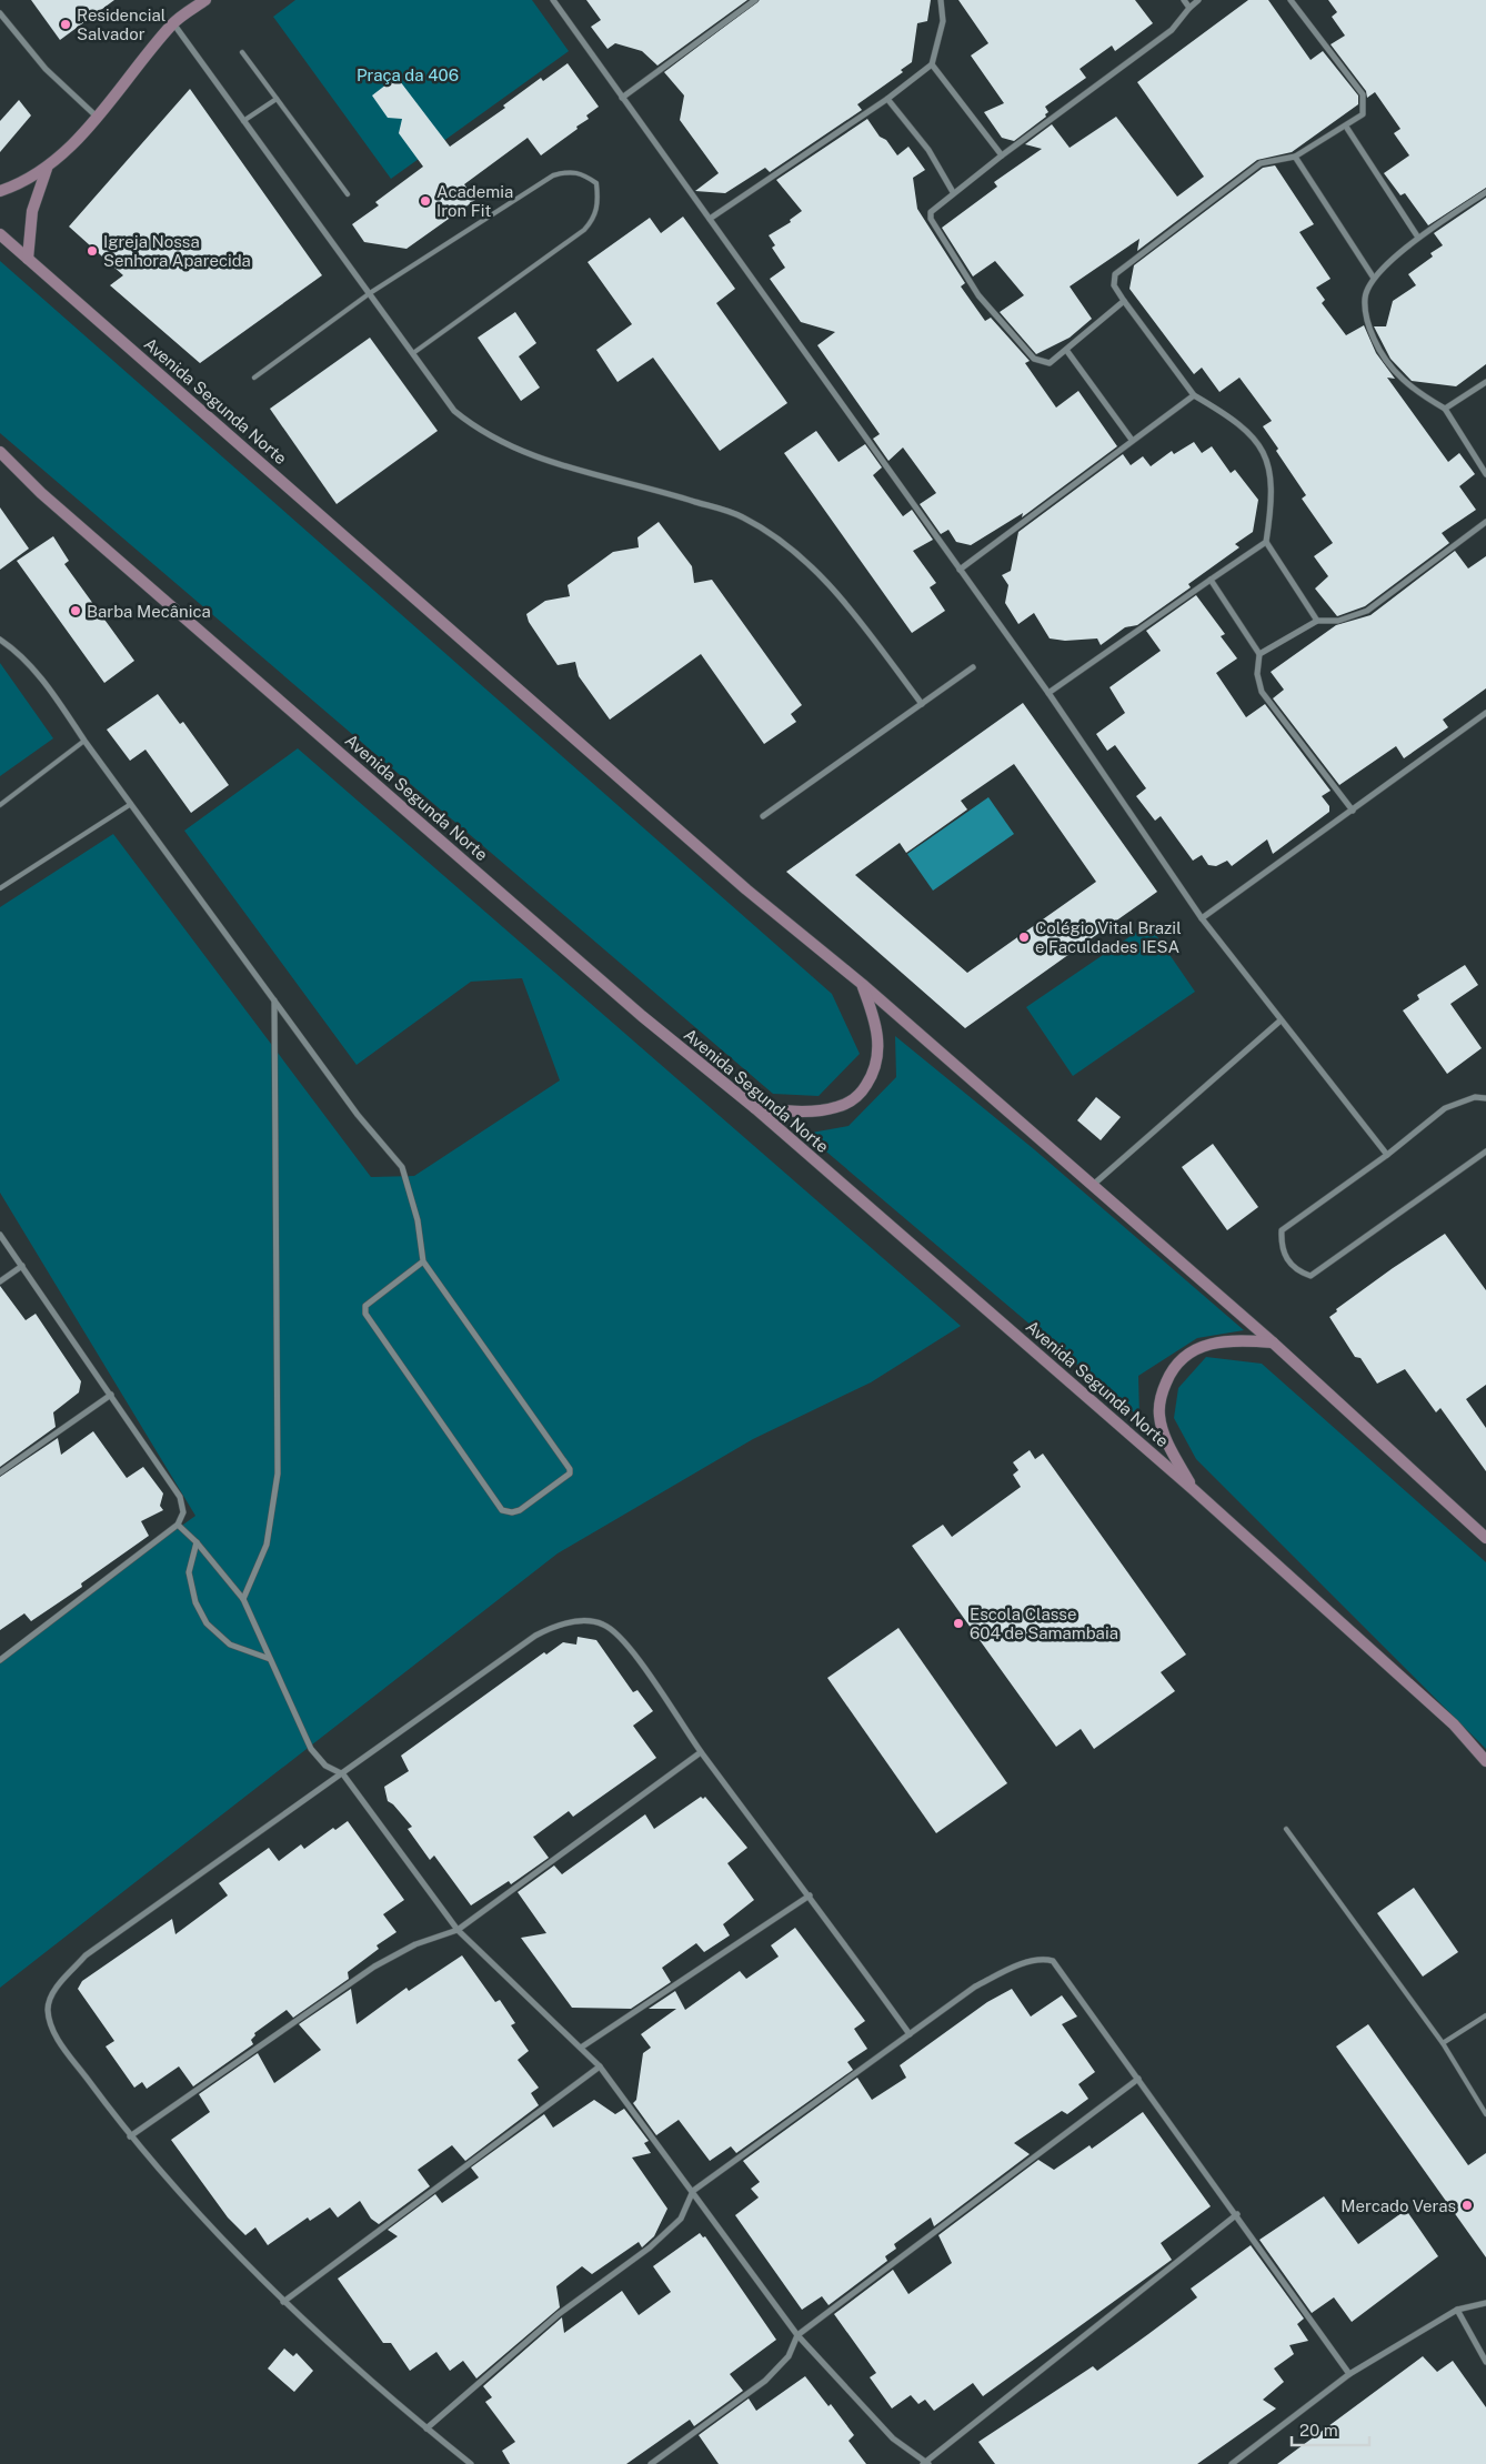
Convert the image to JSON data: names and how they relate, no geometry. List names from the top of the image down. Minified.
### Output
{"streets":{"main road":["Avenida Segunda Norte"]},"parks":["Praça da 406"],"places":["Residencial Salvador","Academia Iron Fit","Igreja Nossa Senhora Aparecida","Barba Mecânica","Colégio Vital Brazil e Faculdades IESA","Escola Classe 604 de Samambaia","Mercado Veras"],"scale_bar":"20 m"}
